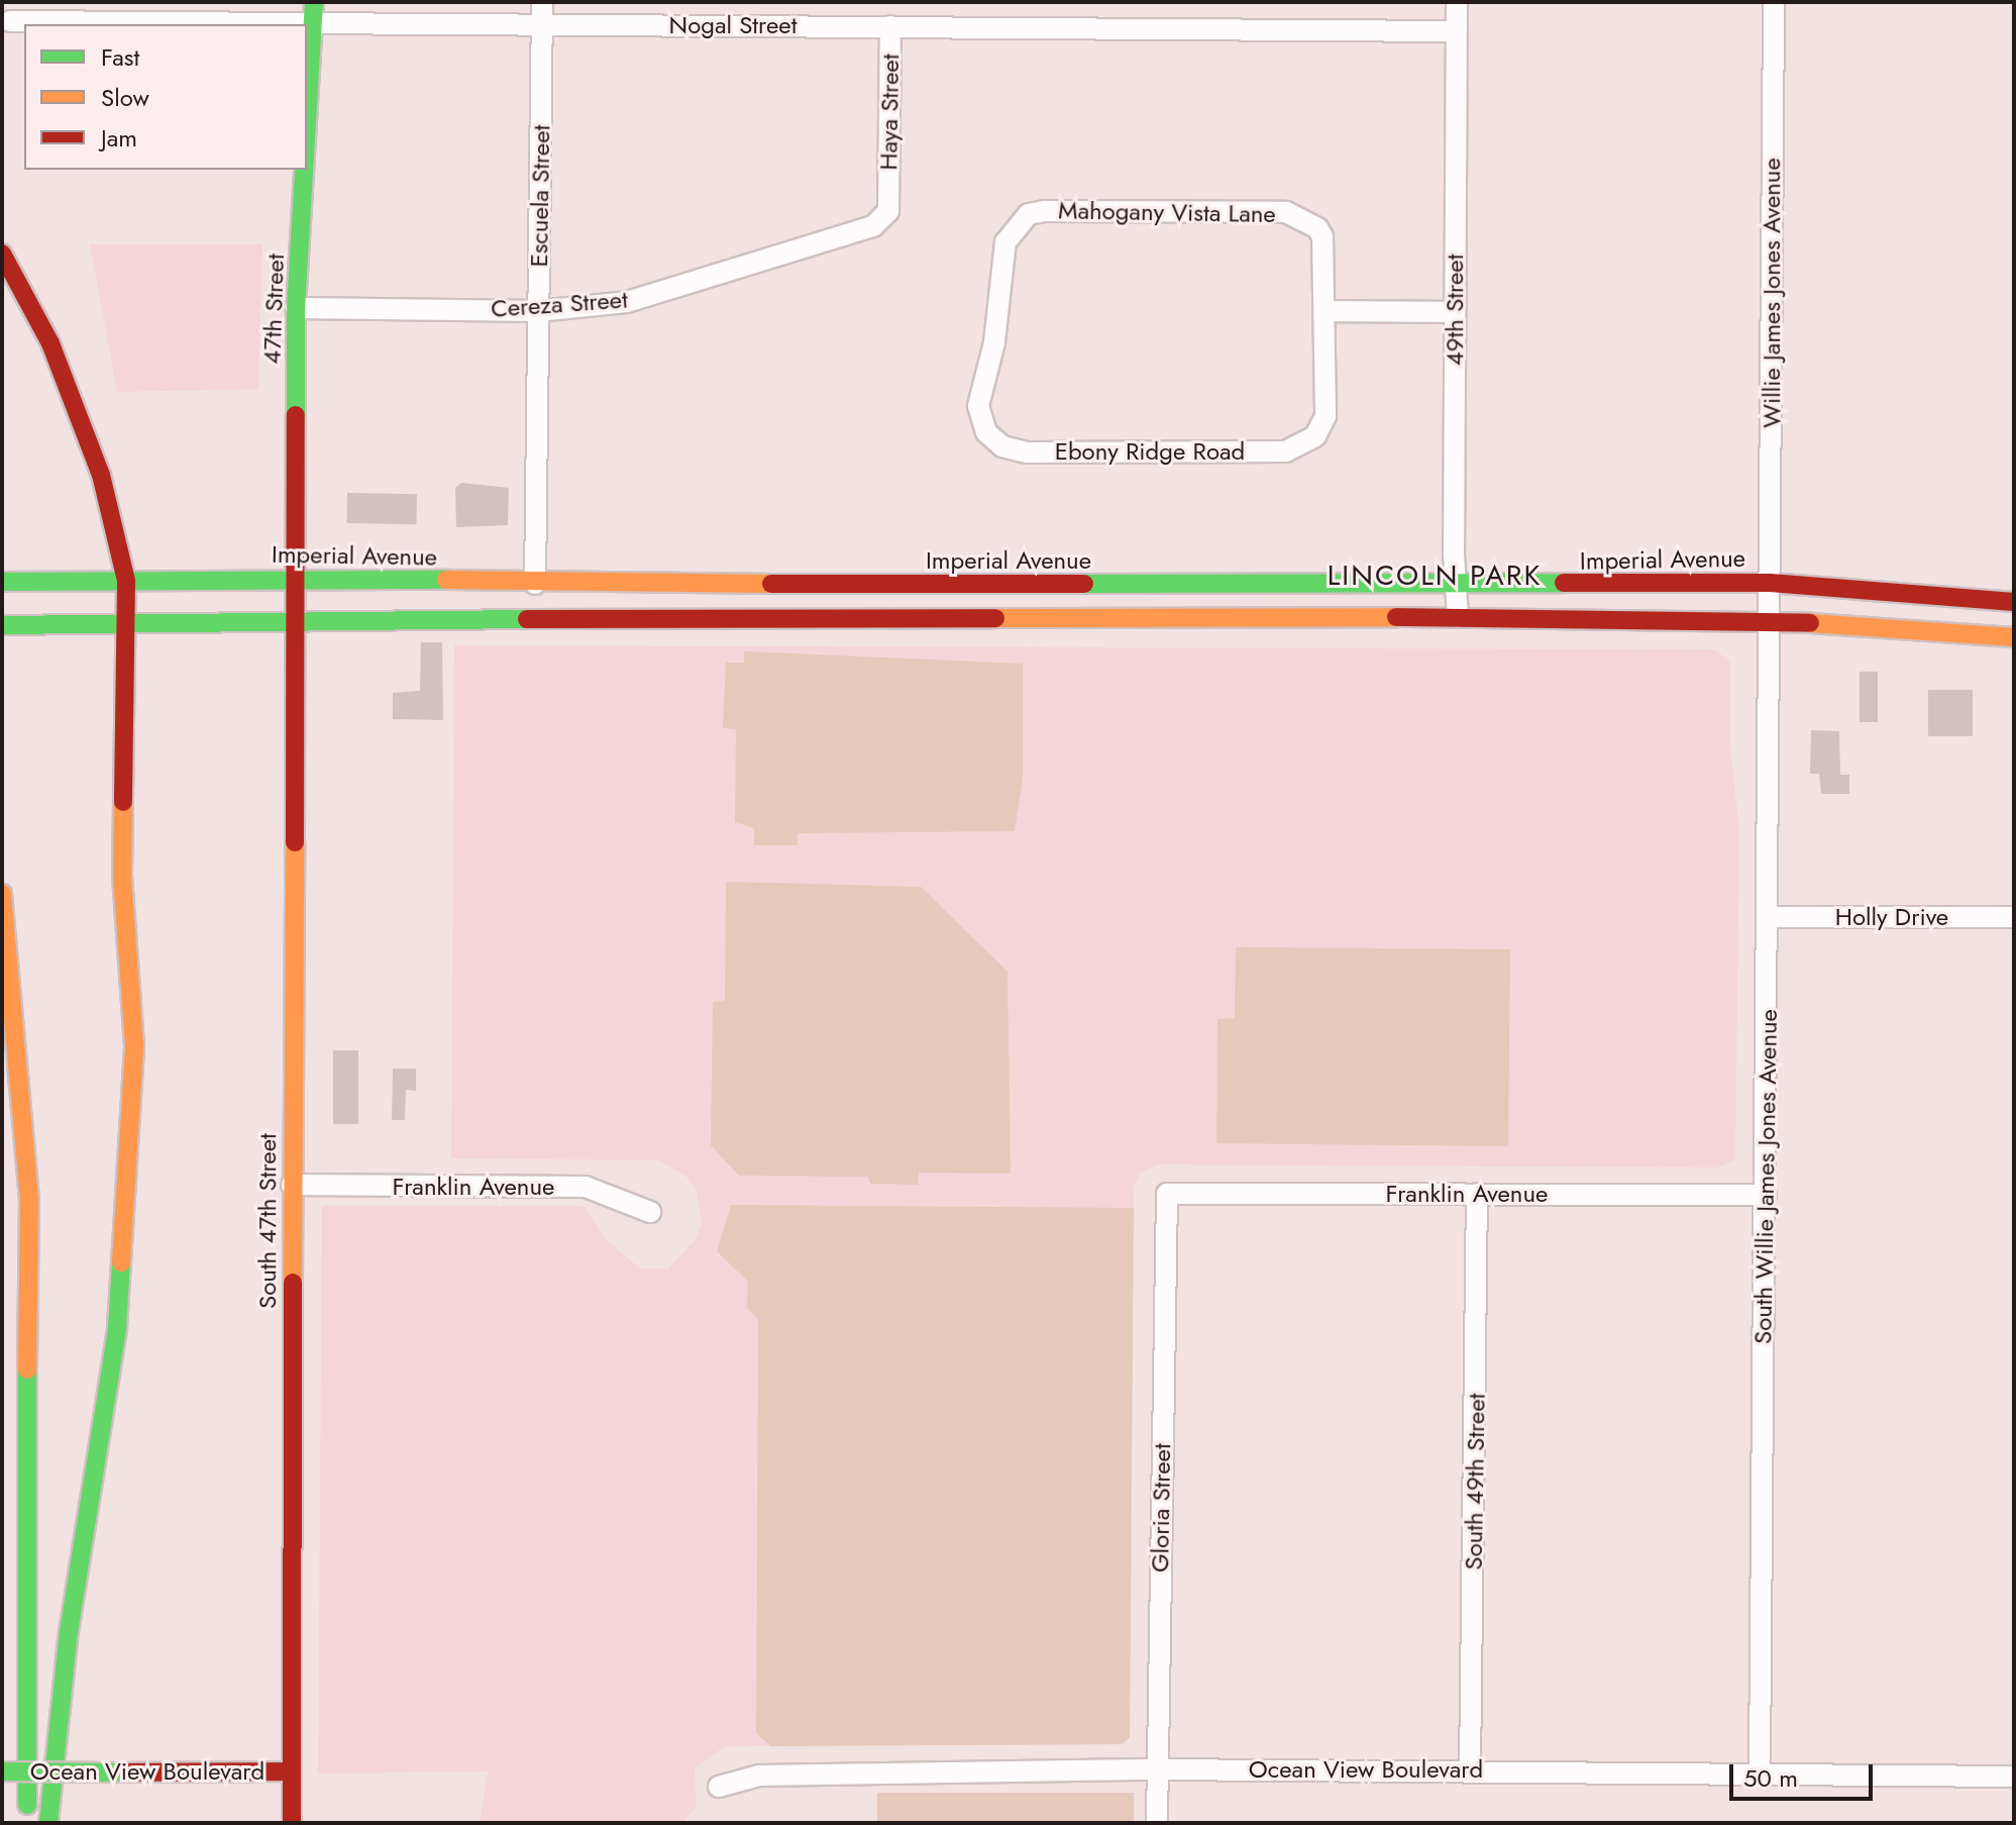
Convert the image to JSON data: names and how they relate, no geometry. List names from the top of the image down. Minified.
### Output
{"streets":{"main road":["47th Street","Imperial Avenue","South 47th Street","Ocean View Boulevard"],"street":["Nogal Street","Haya Street","Escuela Street","Mahogany Vista Lane","Willie James Jones Avenue","Cereza Street","49th Street","Ebony Ridge Road","Holly Drive","South Willie James Jones Avenue","Franklin Avenue","South 49th Street","Gloria Street"]},"crossings":[["Nogal Street","Haya Street"],["Nogal Street","Escuela Street"],["Nogal Street","47th Street"],["Nogal Street","49th Street"],["Haya Street","Cereza Street"],["Escuela Street","Cereza Street"],["Escuela Street","Imperial Avenue"],["Mahogany Vista Lane","Ebony Ridge Road"],["Willie James Jones Avenue","Imperial Avenue"],["Willie James Jones Avenue","South Willie James Jones Avenue"],["Cereza Street","47th Street"],["47th Street","Imperial Avenue"],["47th Street","South 47th Street"],["49th Street","Imperial Avenue"],["Imperial Avenue","South Willie James Jones Avenue"],["Holly Drive","South Willie James Jones Avenue"],["South Willie James Jones Avenue","Franklin Avenue"],["South Willie James Jones Avenue","Ocean View Boulevard"],["Franklin Avenue","South 47th Street"],["Franklin Avenue","South 49th Street"],["Franklin Avenue","Gloria Street"],["South 47th Street","Ocean View Boulevard"],["South 49th Street","Ocean View Boulevard"],["Gloria Street","Ocean View Boulevard"]],"districts":["LINCOLN PARK"],"legend":["Fast","Slow","Jam"],"scale_bar":"50 m"}
